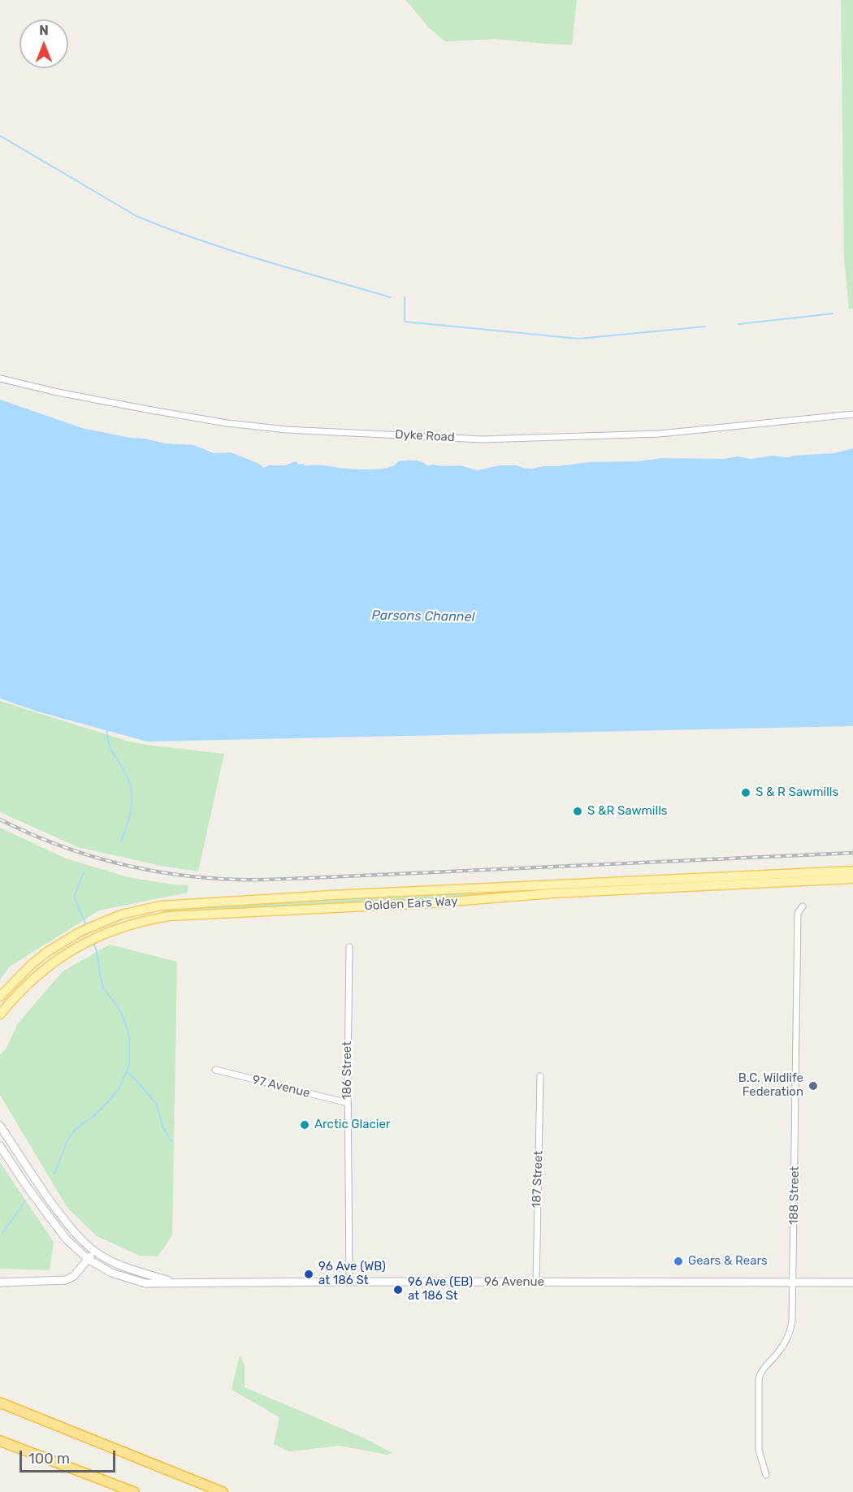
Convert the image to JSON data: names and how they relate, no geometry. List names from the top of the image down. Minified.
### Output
{"streets":{"main road":["Golden Ears Way","96 Avenue"],"street":["Dyke Road","186 Street","97 Avenue","187 Street","188 Street"]},"crossings":[["186 Street","97 Avenue"],["186 Street","96 Avenue"],["187 Street","96 Avenue"],["188 Street","96 Avenue"]],"water":["Parsons Channel"],"places":["S & R Sawmills","S &R Sawmills","B.C. Wildlife Federation","Arctic Glacier","Gears & Rears","96 Ave (WB) at 186 St","96 Ave (EB) at 186 St"],"scale_bar":"100 m","north":"top"}
